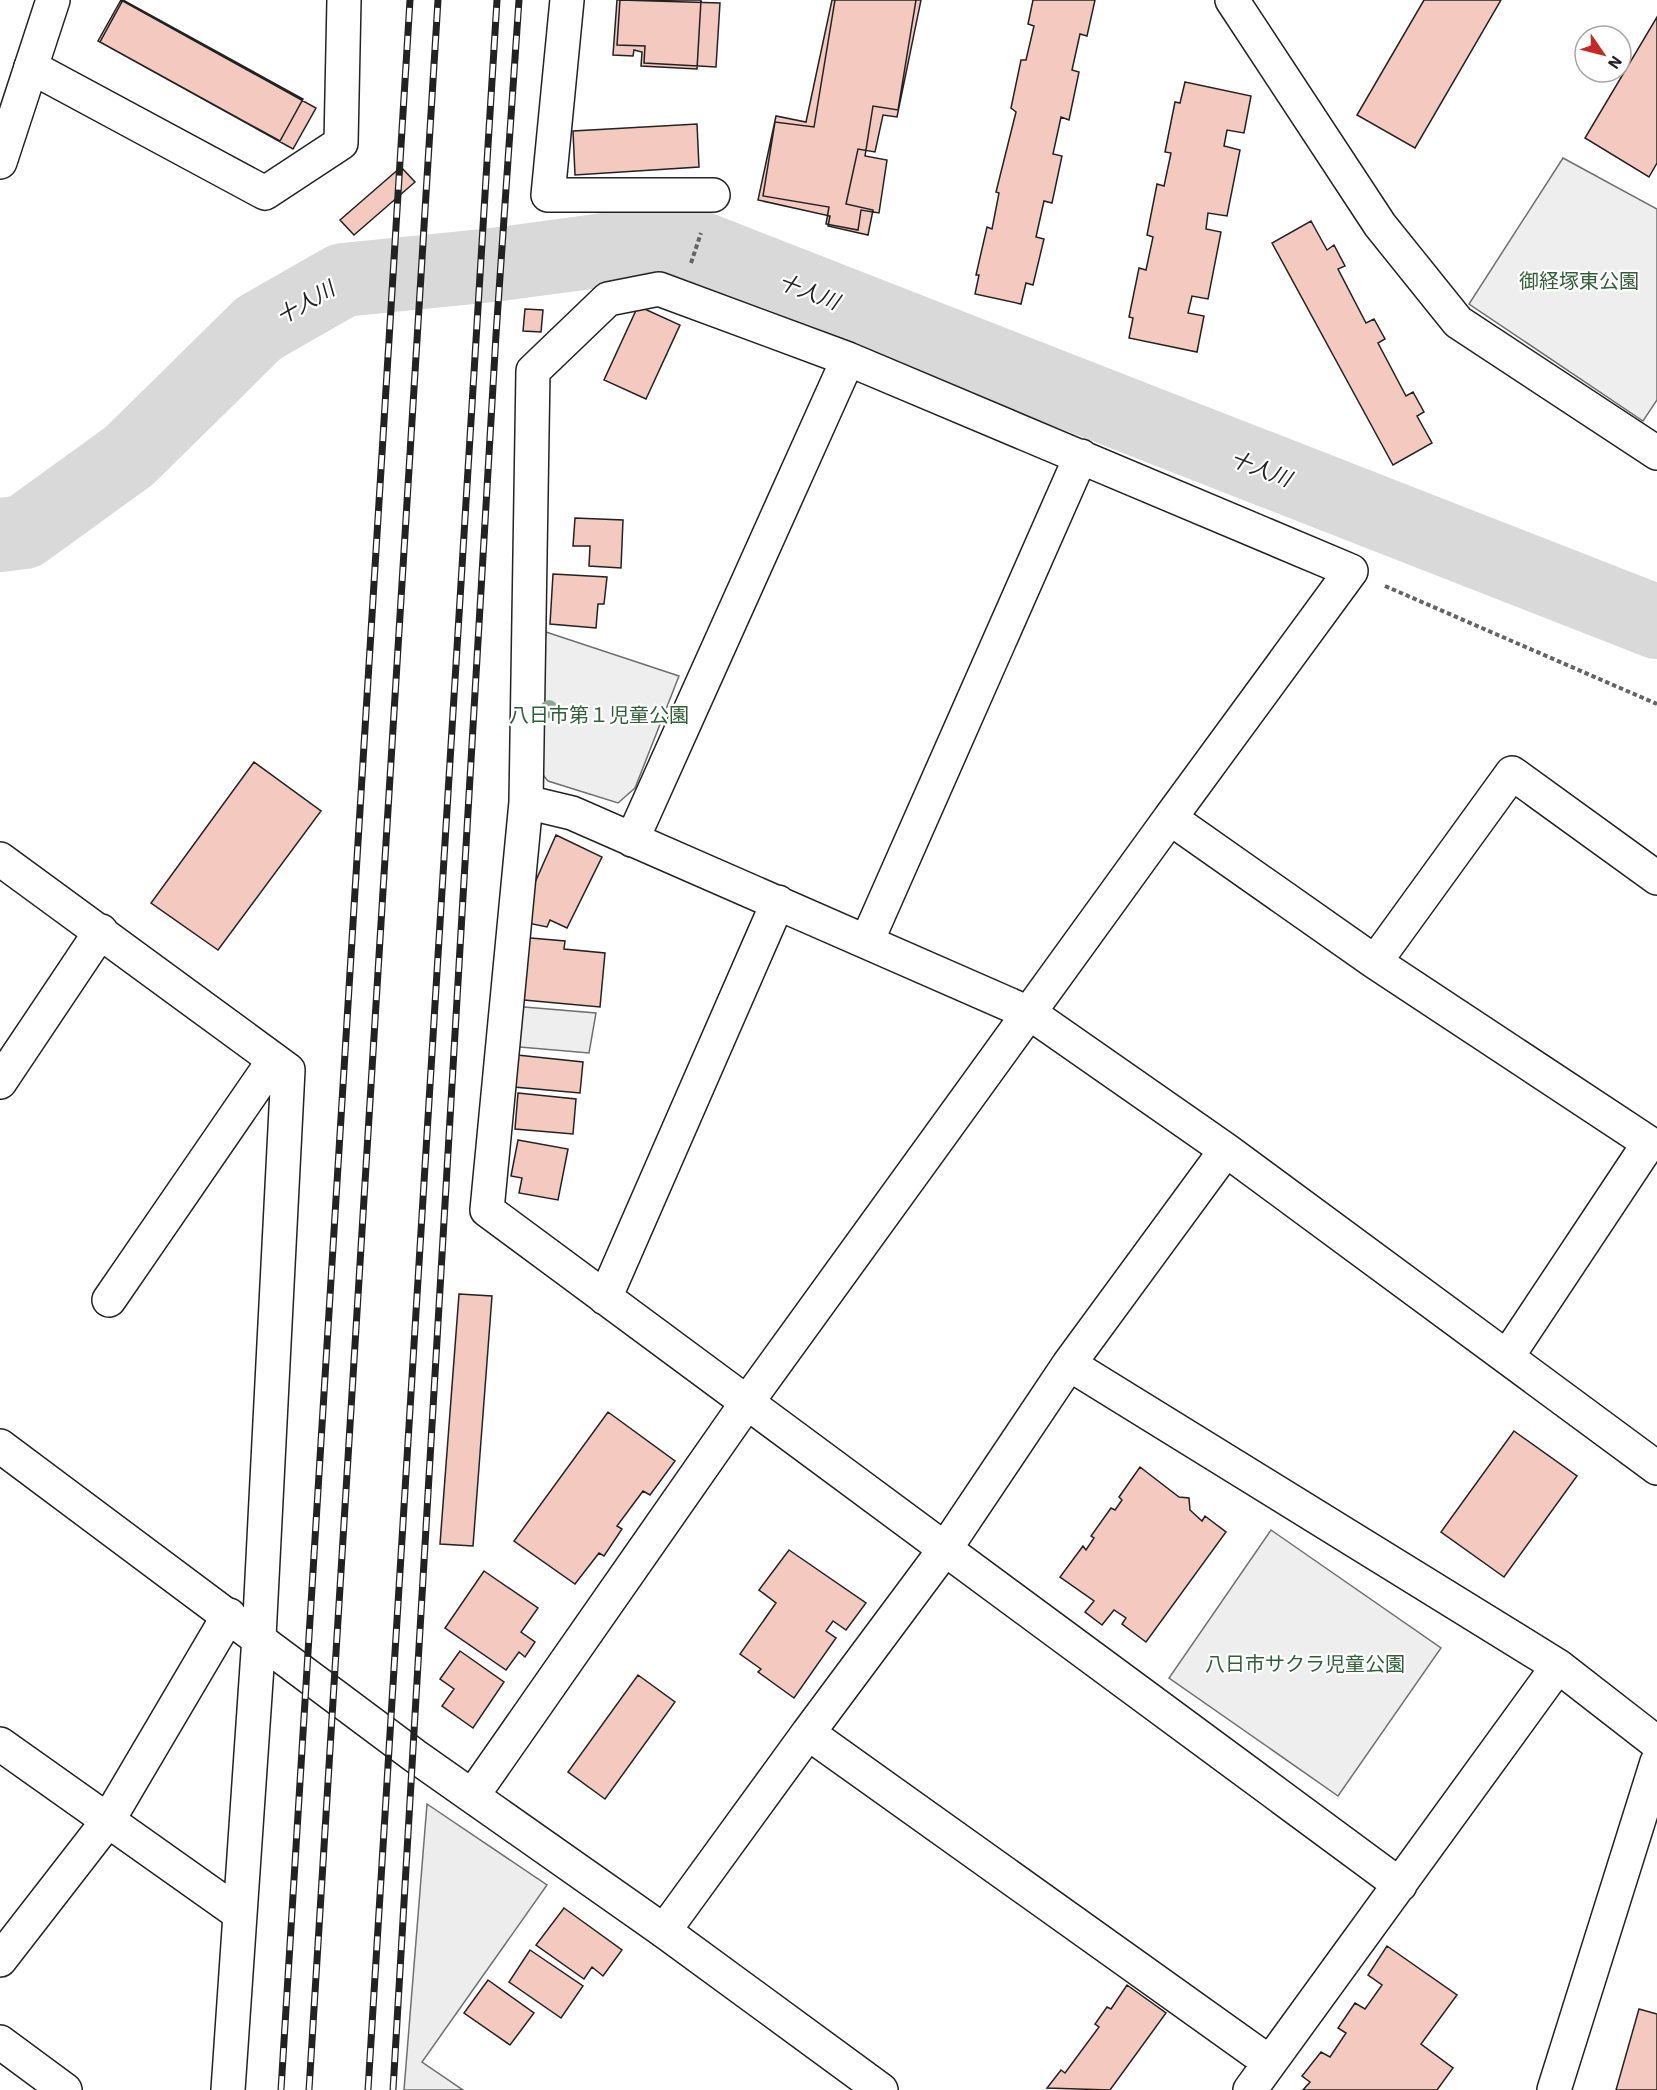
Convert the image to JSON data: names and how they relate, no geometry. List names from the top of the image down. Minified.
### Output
{"water":["十人川"],"parks":["御経塚東公園","八日市第１児童公園","八日市サクラ児童公園"],"north":"bottom right"}
